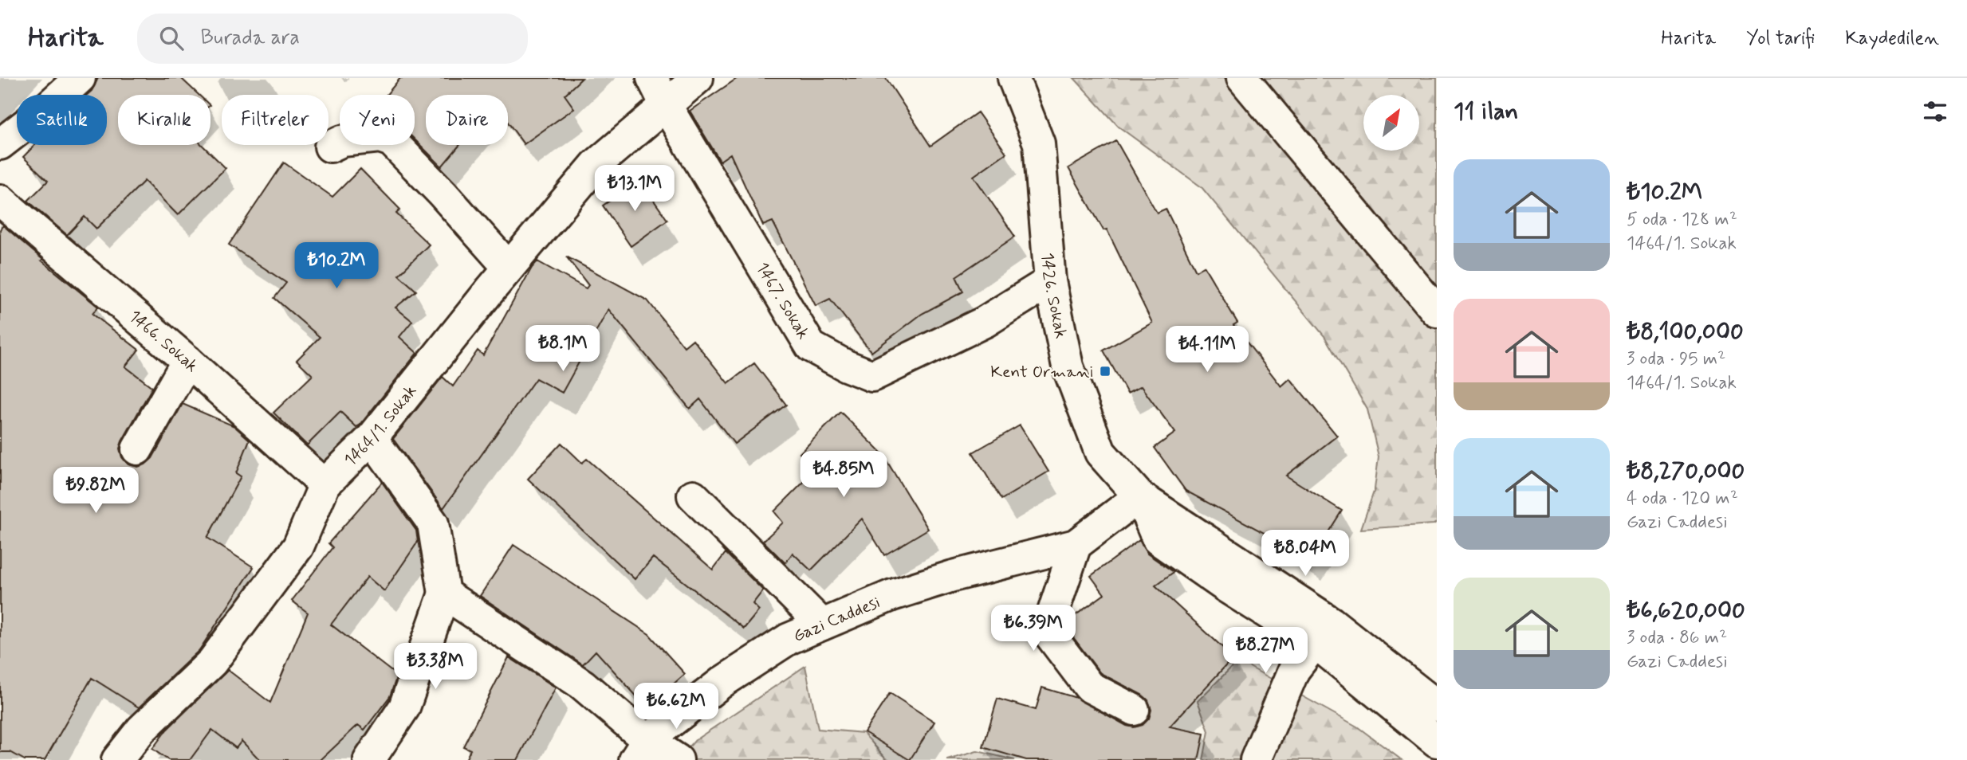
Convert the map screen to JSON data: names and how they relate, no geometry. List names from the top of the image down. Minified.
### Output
{"streets":{"street":["1426. Sokak","1467. Sokak","1466. Sokak","1464/1. Sokak","Gazi Caddesi"]},"crossings":[["1426. Sokak","1467. Sokak"],["1426. Sokak","Gazi Caddesi"],["1467. Sokak","1464/1. Sokak"],["1466. Sokak","1464/1. Sokak"]],"places":{"transit":["Kent Ormani"]},"north":"top right","page":{"header":"Harita","search":"Burada ara","nav":["Harita","Yol tarifi","Kaydedilen"],"heading":"11 ilan","chip":["Satılık","Kiralık","Filtreler","Yeni","Daire"],"list":[{"name":"₺10.2M","note":"5 oda · 128 m² · 1464/1. Sokak"},{"name":"₺8,100,000","note":"3 oda · 95 m² · 1464/1. Sokak"},{"name":"₺8,270,000","note":"4 oda · 120 m² · Gazi Caddesi"},{"name":"₺6,620,000","note":"3 oda · 86 m² · Gazi Caddesi"}],"price":["₺13.1M","₺10.2M","₺8.1M","₺4.11M","₺4.85M","₺9.82M","₺8.04M","₺6.39M","₺8.27M","₺3.38M","₺6.62M"]}}
